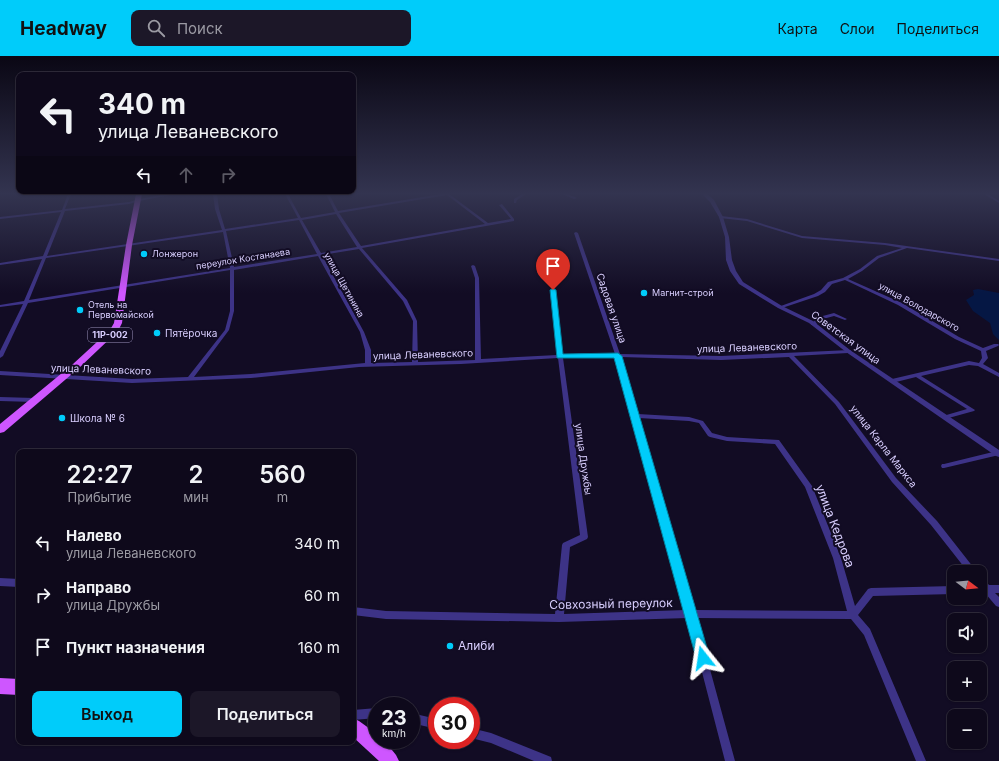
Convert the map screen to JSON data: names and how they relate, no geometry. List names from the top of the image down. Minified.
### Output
{"streets":{"main road":["11Р-002"],"street":["переулок Костанаева","улица Щетинина","улица Володарского","Садовая улица","Советская улица","улица Леваневского","улица Карла Маркса","улица Дружбы","улица Кедрова","Совхозный переулок"]},"crossings":[["переулок Костанаева","улица Щетинина"],["переулок Костанаева","11Р-002"],["улица Щетинина","улица Леваневского"],["Садовая улица","улица Леваневского"],["Садовая улица","улица Кедрова"],["Садовая улица","Совхозный переулок"],["11Р-002","улица Леваневского"],["Советская улица","улица Леваневского"],["улица Леваневского","улица Карла Маркса"],["улица Леваневского","улица Дружбы"],["улица Дружбы","Совхозный переулок"],["улица Кедрова","Совхозный переулок"]],"places":["Лонжерон","Магнит-строй","Отель на Первомайской","Пятёрочка","Школа № 6","Алиби"],"north":"right","page":{"header":"Headway","search":"Поиск","nav":["Карта","Слои","Поделиться"],"turn":["340 m","улица Леваневского"],"eta":["22:27","Прибытие","2","мин","560","m"],"list":[{"name":"Налево","note":"улица Леваневского","value":"340 m"},{"name":"Направо","note":"улица Дружбы","value":"60 m"},{"name":"Пункт назначения","value":"160 m"}],"map_buttons":["+","−"],"buttons":["Выход","Поделиться"],"speed":"23 km/h","limit":"30"}}
